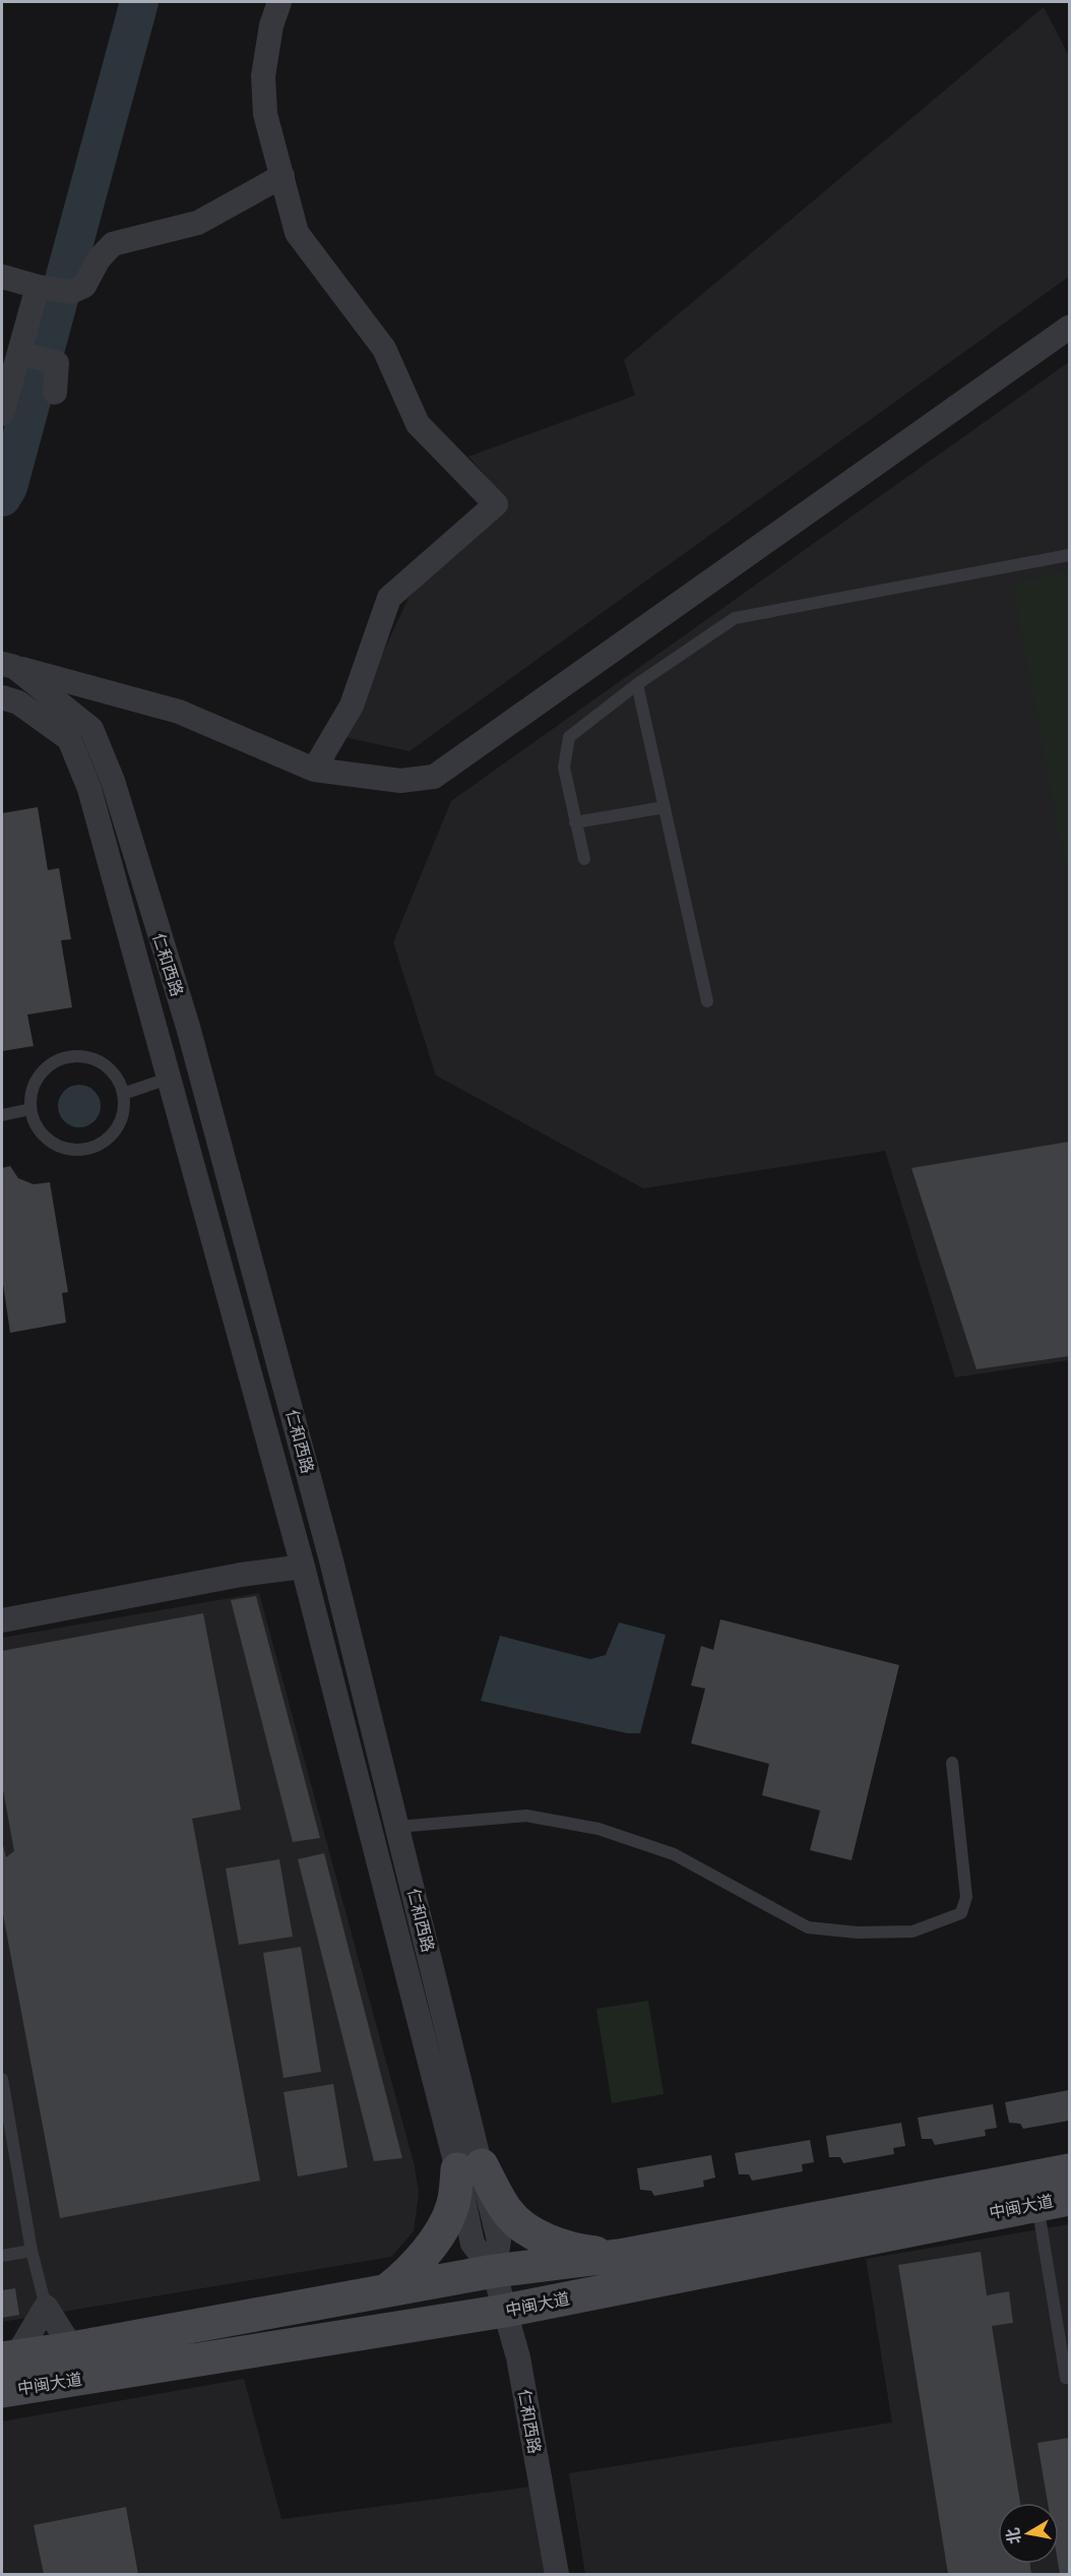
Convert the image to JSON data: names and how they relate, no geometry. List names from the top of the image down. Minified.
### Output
{"streets":{"main road":["中闽大道"],"street":["仁和西路"]},"crossings":[["仁和西路","中闽大道"]],"north":"left"}
